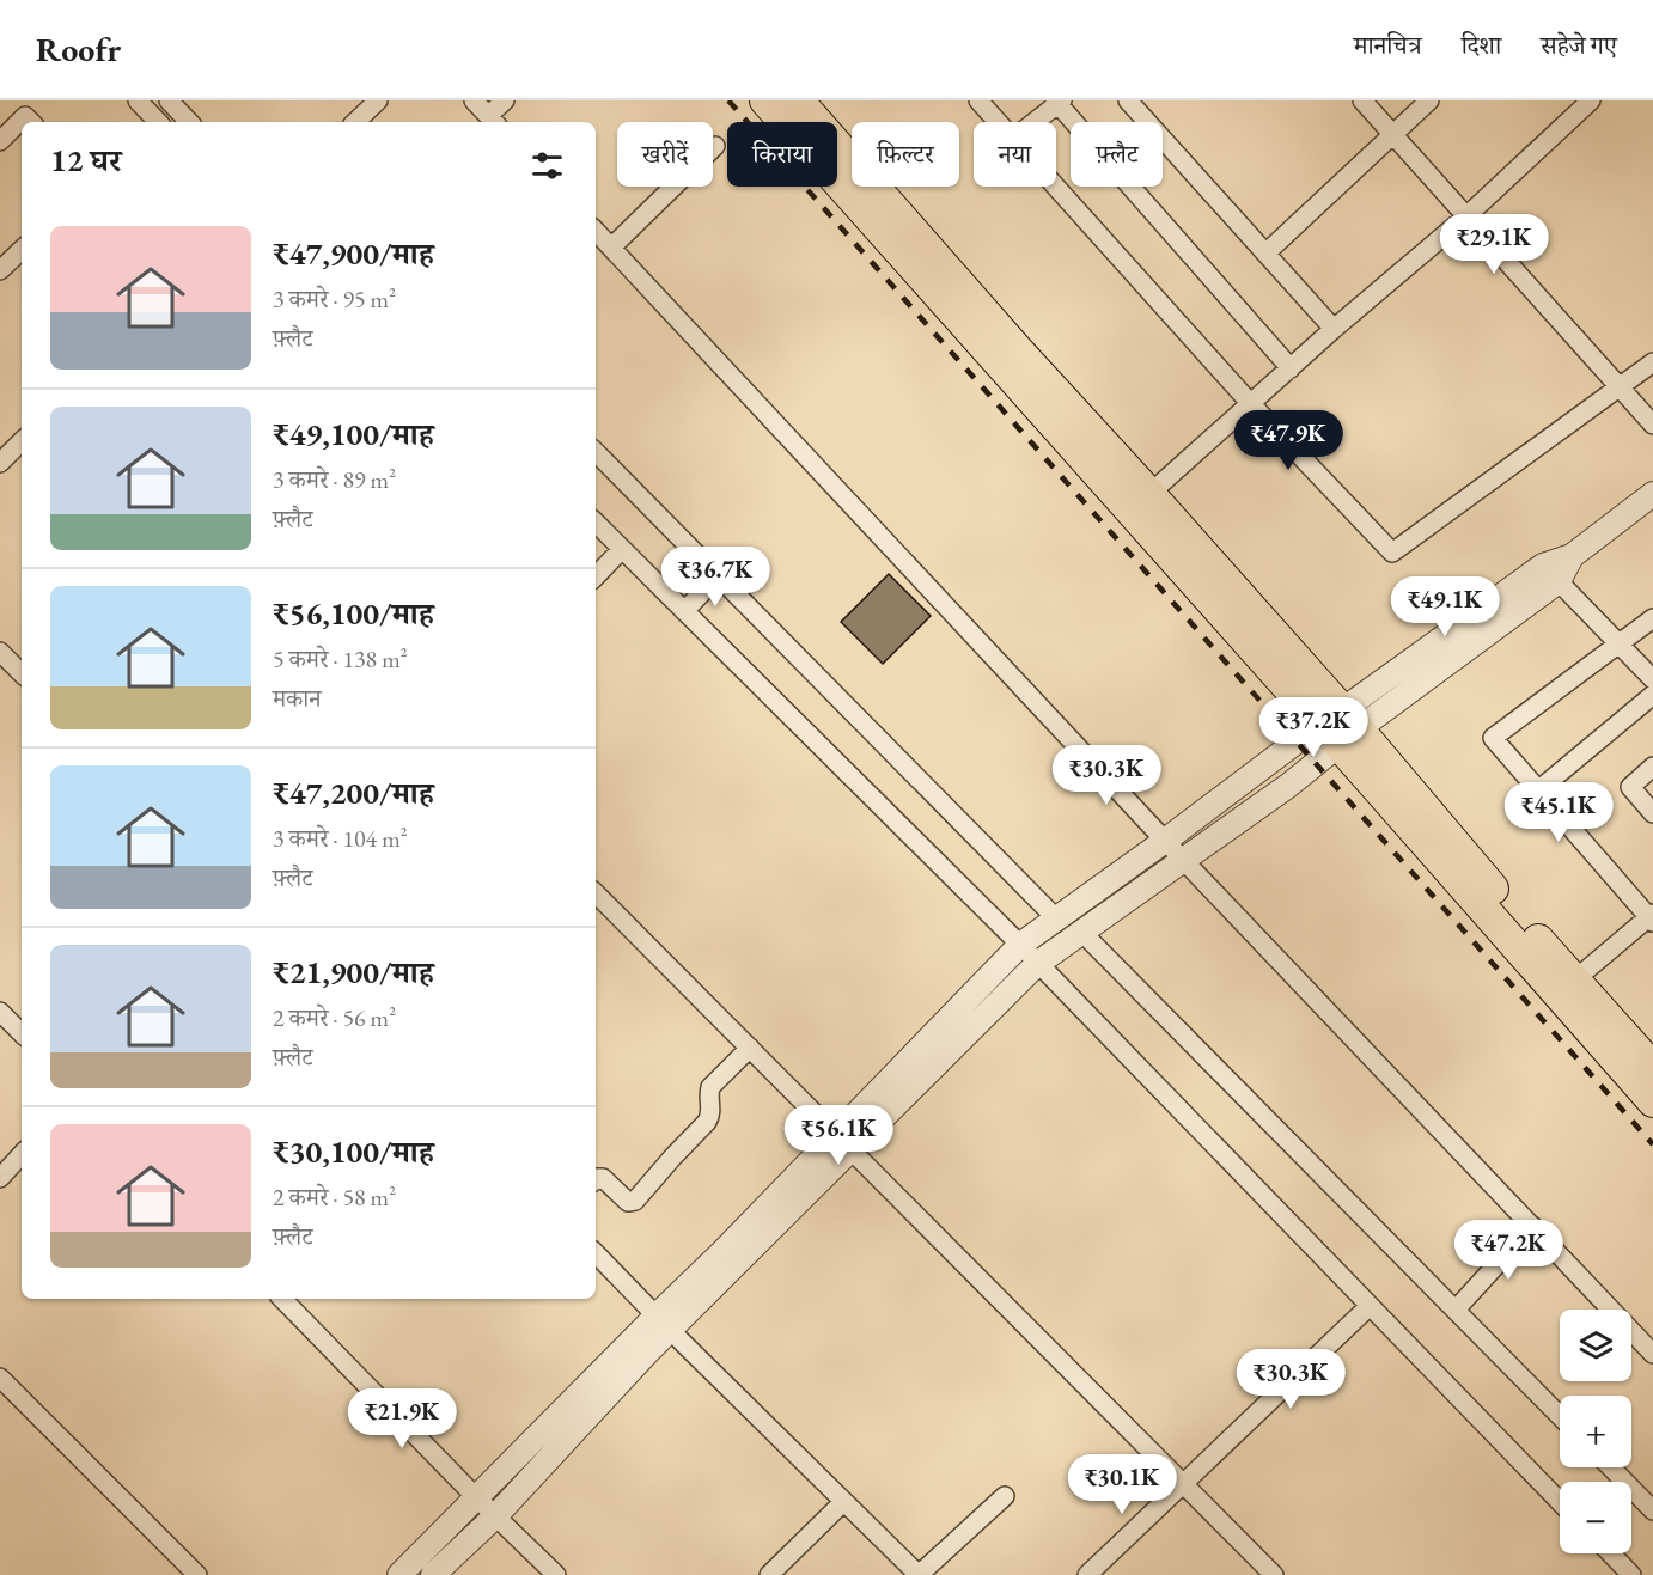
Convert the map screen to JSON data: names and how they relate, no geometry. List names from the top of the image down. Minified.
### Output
{"page":{"header":"Roofr","nav":["मानचित्र","दिशा","सहेजे गए"],"chip":["खरीदें","किराया","फ़िल्टर","नया","फ़्लैट"],"heading":"12 घर","list":[{"name":"₹47,900/माह","note":"3 कमरे · 95 m² · फ़्लैट"},{"name":"₹49,100/माह","note":"3 कमरे · 89 m² · फ़्लैट"},{"name":"₹56,100/माह","note":"5 कमरे · 138 m² · मकान"},{"name":"₹47,200/माह","note":"3 कमरे · 104 m² · फ़्लैट"},{"name":"₹21,900/माह","note":"2 कमरे · 56 m² · फ़्लैट"},{"name":"₹30,100/माह","note":"2 कमरे · 58 m² · फ़्लैट"}],"price":["₹29.1K","₹47.9K","₹36.7K","₹49.1K","₹37.2K","₹30.3K","₹45.1K","₹56.1K","₹47.2K","₹30.3K","₹21.9K","₹30.1K"],"map_buttons":["+","−"]}}
